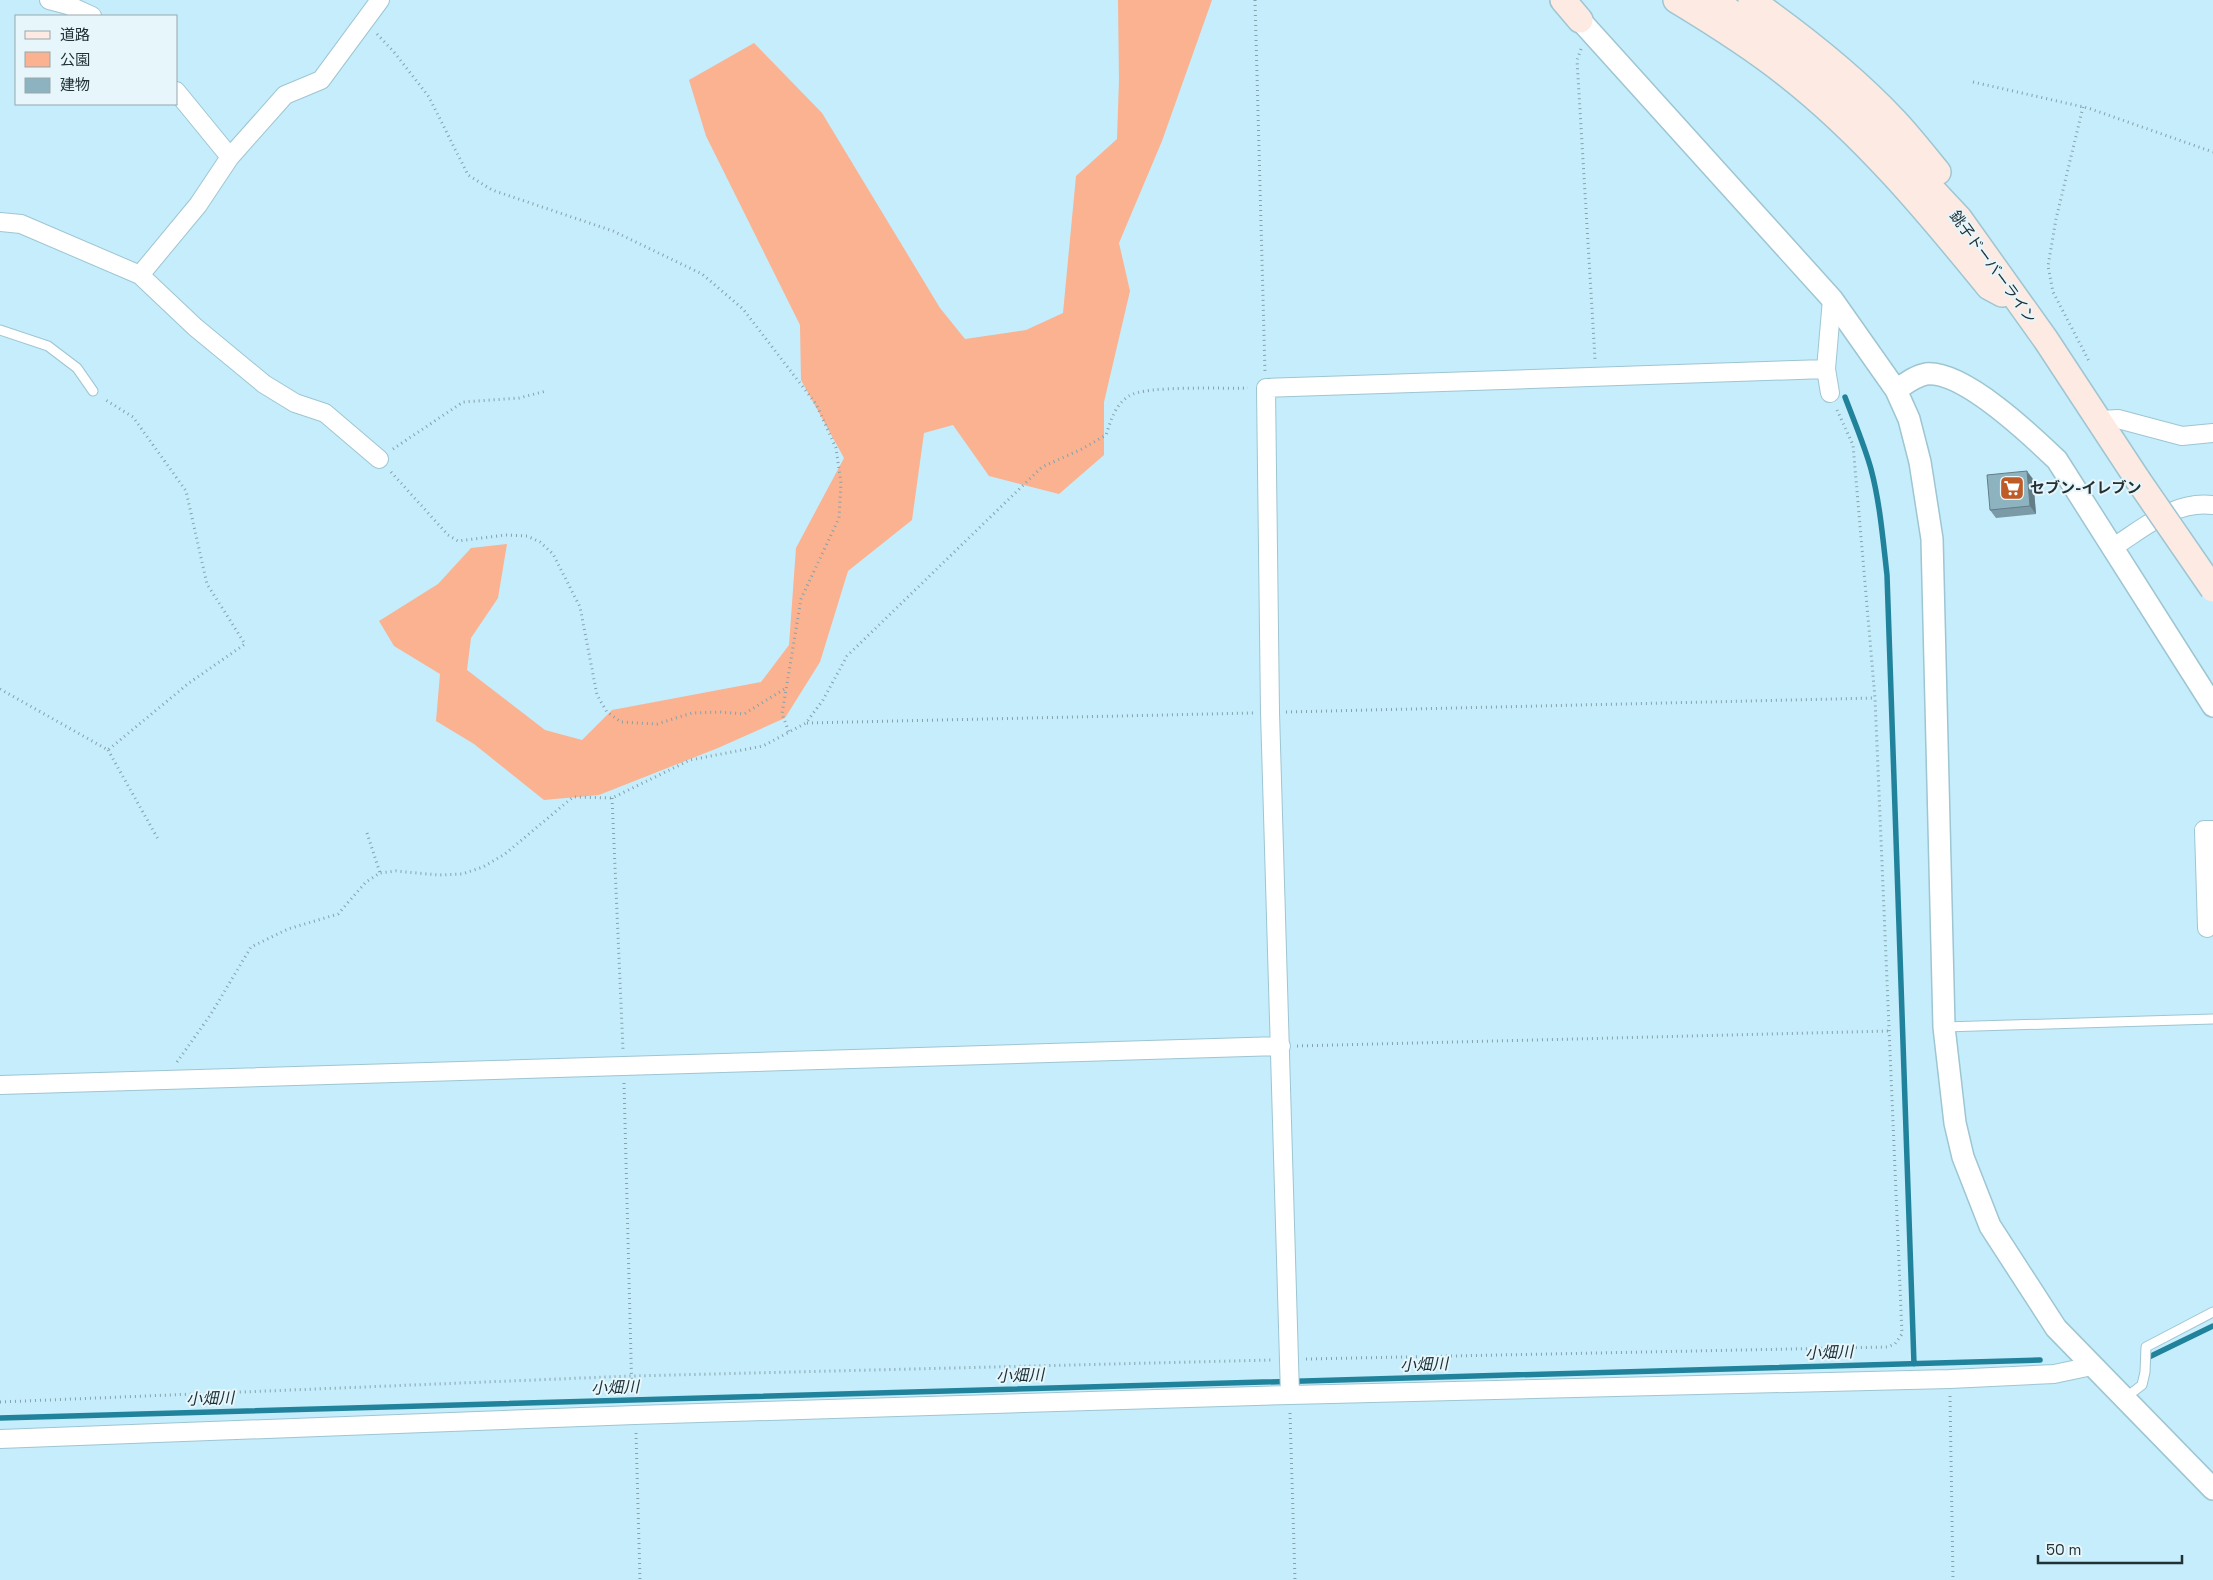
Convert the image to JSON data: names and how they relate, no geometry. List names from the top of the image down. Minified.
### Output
{"streets":{"main road":["銚子ドーバーライン"]},"water":["小畑川"],"places":{"supermarket":["セブン-イレブン"]},"legend":["道路","公園","建物"],"scale_bar":"50 m"}
